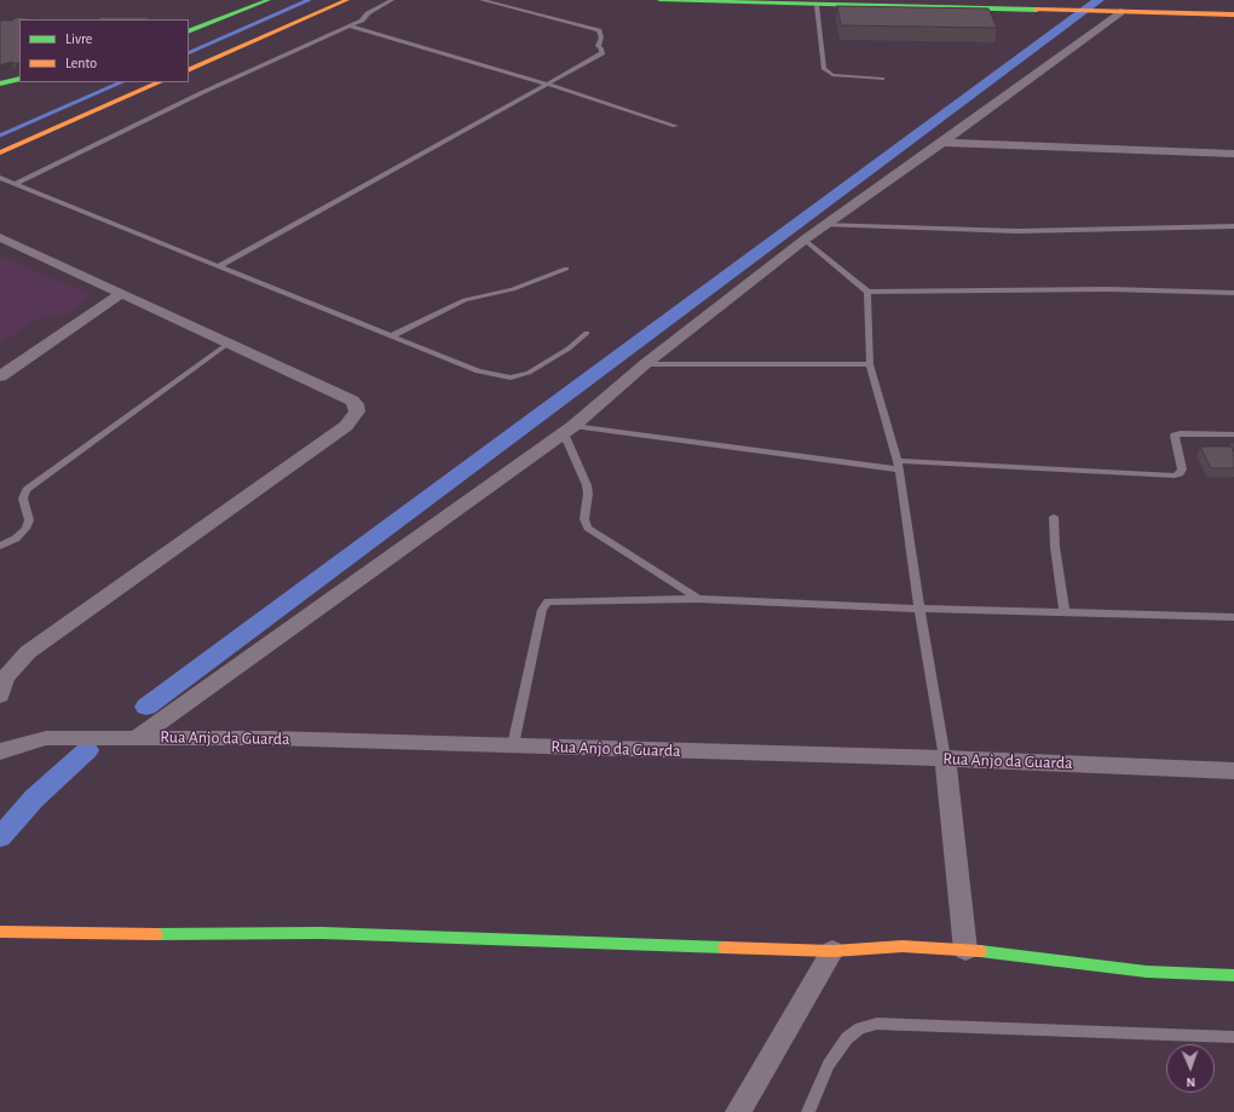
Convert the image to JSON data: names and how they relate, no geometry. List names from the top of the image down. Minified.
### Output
{"streets":{"street":["Rua Anjo da Guarda"]},"legend":["Livre","Lento"],"north":"bottom"}
